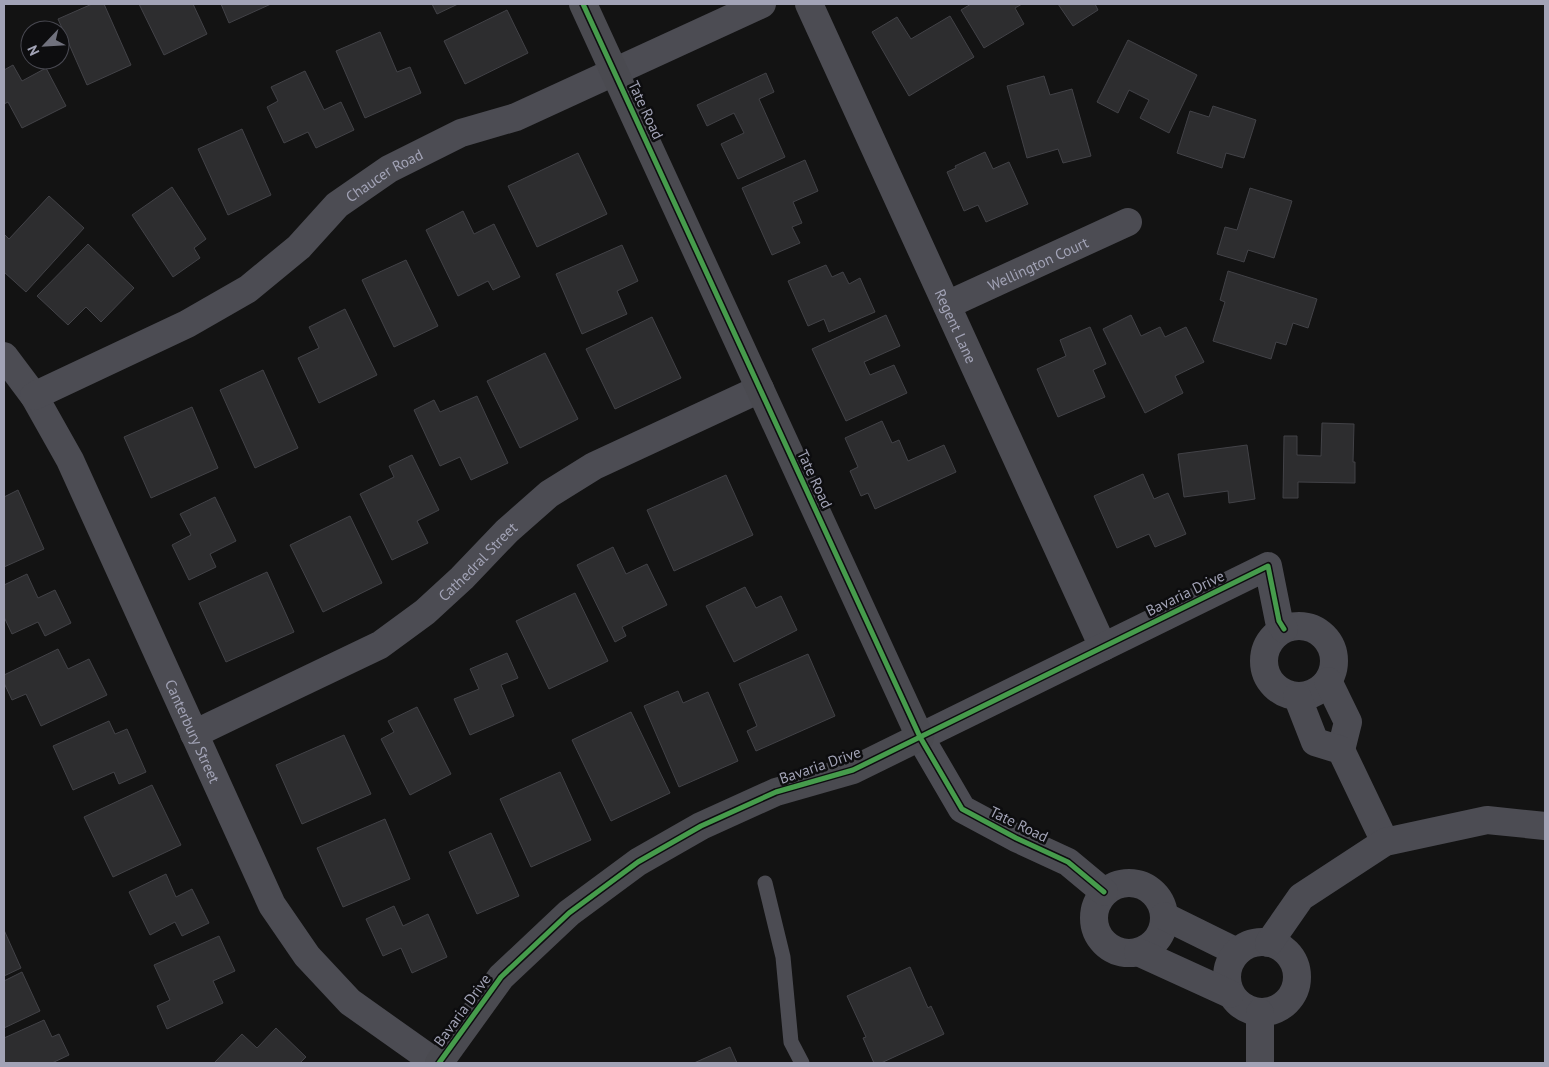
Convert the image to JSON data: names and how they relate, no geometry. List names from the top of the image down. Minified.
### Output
{"streets":{"street":["Tate Road","Chaucer Road","Wellington Court","Regent Lane","Cathedral Street","Bavaria Drive","Canterbury Street"]},"crossings":[["Tate Road","Chaucer Road"],["Tate Road","Cathedral Street"],["Tate Road","Bavaria Drive"],["Chaucer Road","Canterbury Street"],["Wellington Court","Regent Lane"],["Regent Lane","Bavaria Drive"],["Cathedral Street","Canterbury Street"],["Bavaria Drive","Canterbury Street"]],"north":"bottom left"}
